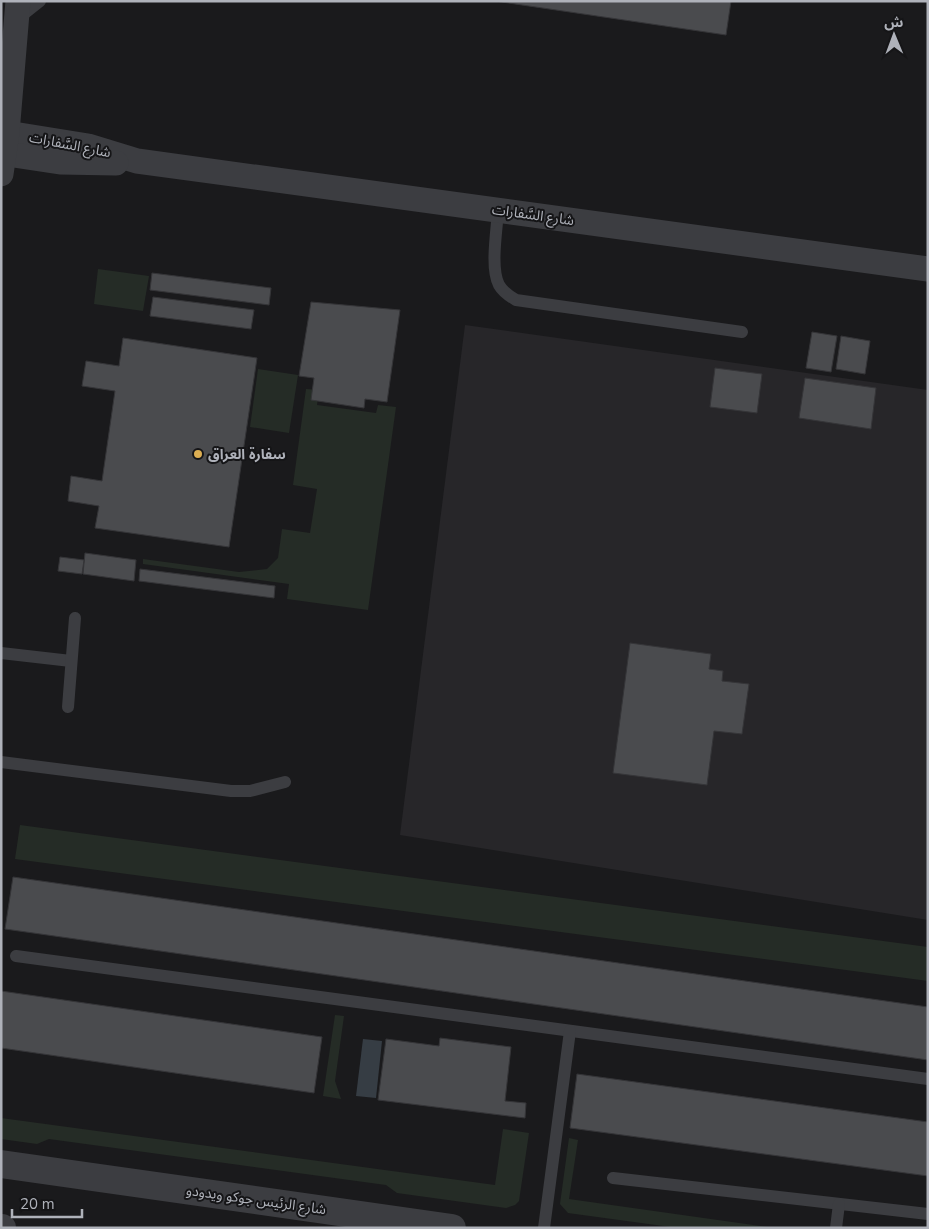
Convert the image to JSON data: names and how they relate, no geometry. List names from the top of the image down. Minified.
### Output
{"streets":{"street":["شارع السَّفارات","شارع الرئيس جوكو ويدودو"]},"places":["سفارة العراق"],"scale_bar":"20 m","north":"top"}
